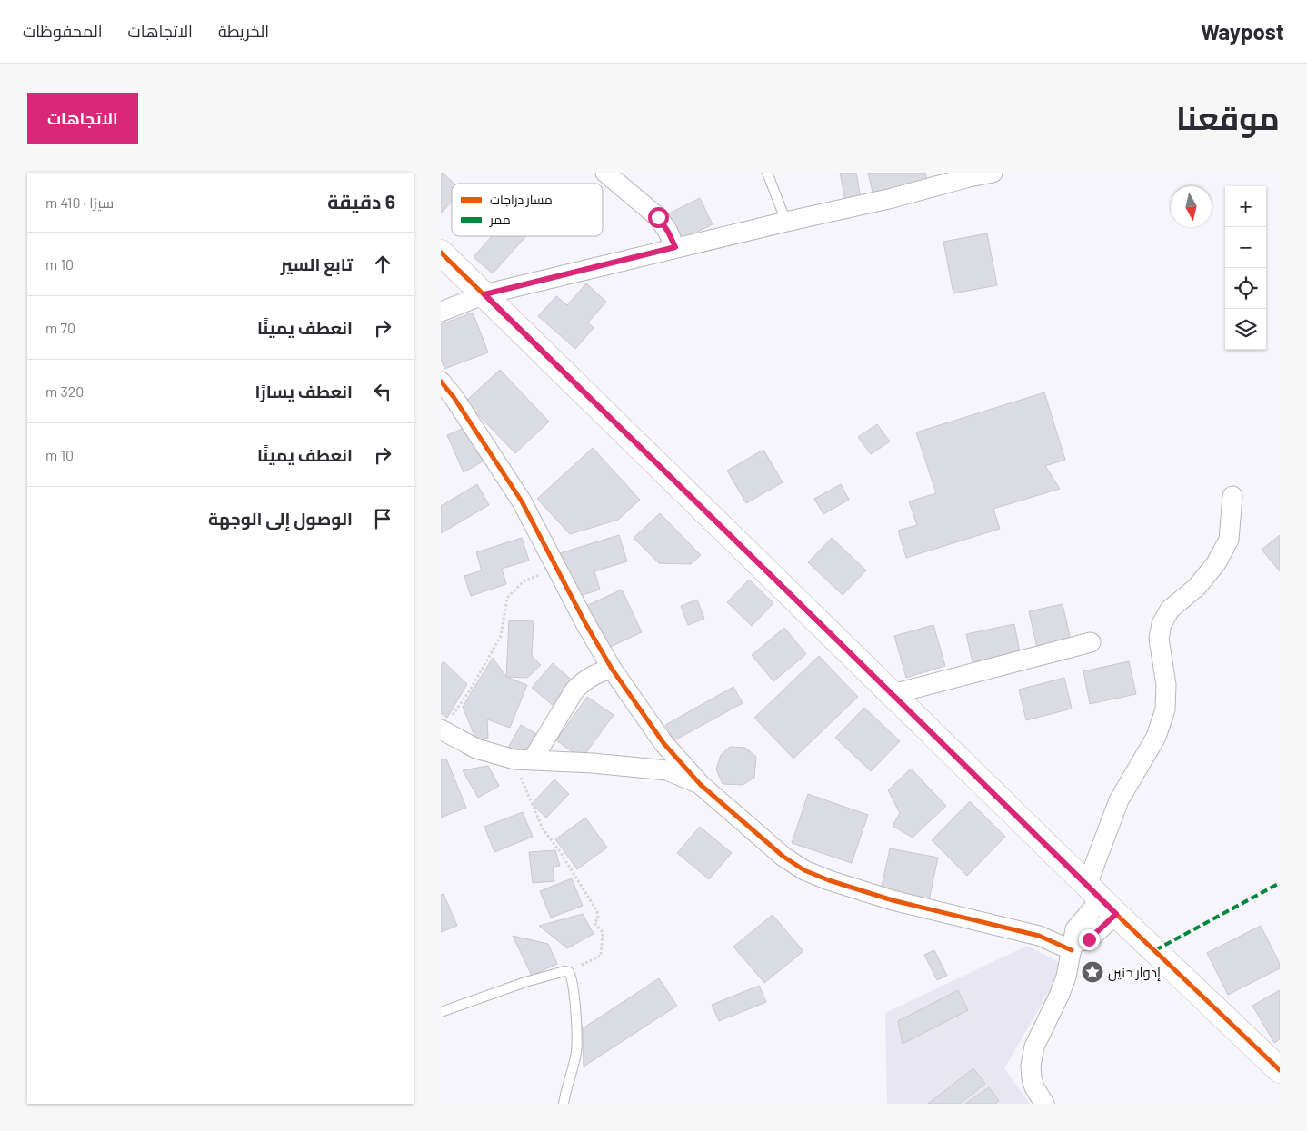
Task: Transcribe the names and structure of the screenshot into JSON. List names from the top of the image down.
{
  "places": {
    "place": ["إدوار حنين"]
  },
  "legend": ["مسار دراجات", "ممر"],
  "north": "bottom",
  "page": {
    "header": "Waypost",
    "nav": ["الخريطة", "الاتجاهات", "المحفوظات"],
    "title": "موقعنا",
    "buttons": "الاتجاهات",
    "heading": ["6 دقيقة", "سيرًا · 410 m"],
    "map_buttons": ["+", "−"],
    "list": [
      ["تابع السير", "10 m"],
      ["انعطف يمينًا", "70 m"],
      ["انعطف يسارًا", "320 m"],
      ["انعطف يمينًا", "10 m"],
      "الوصول إلى الوجهة"
    ]
  }
}
